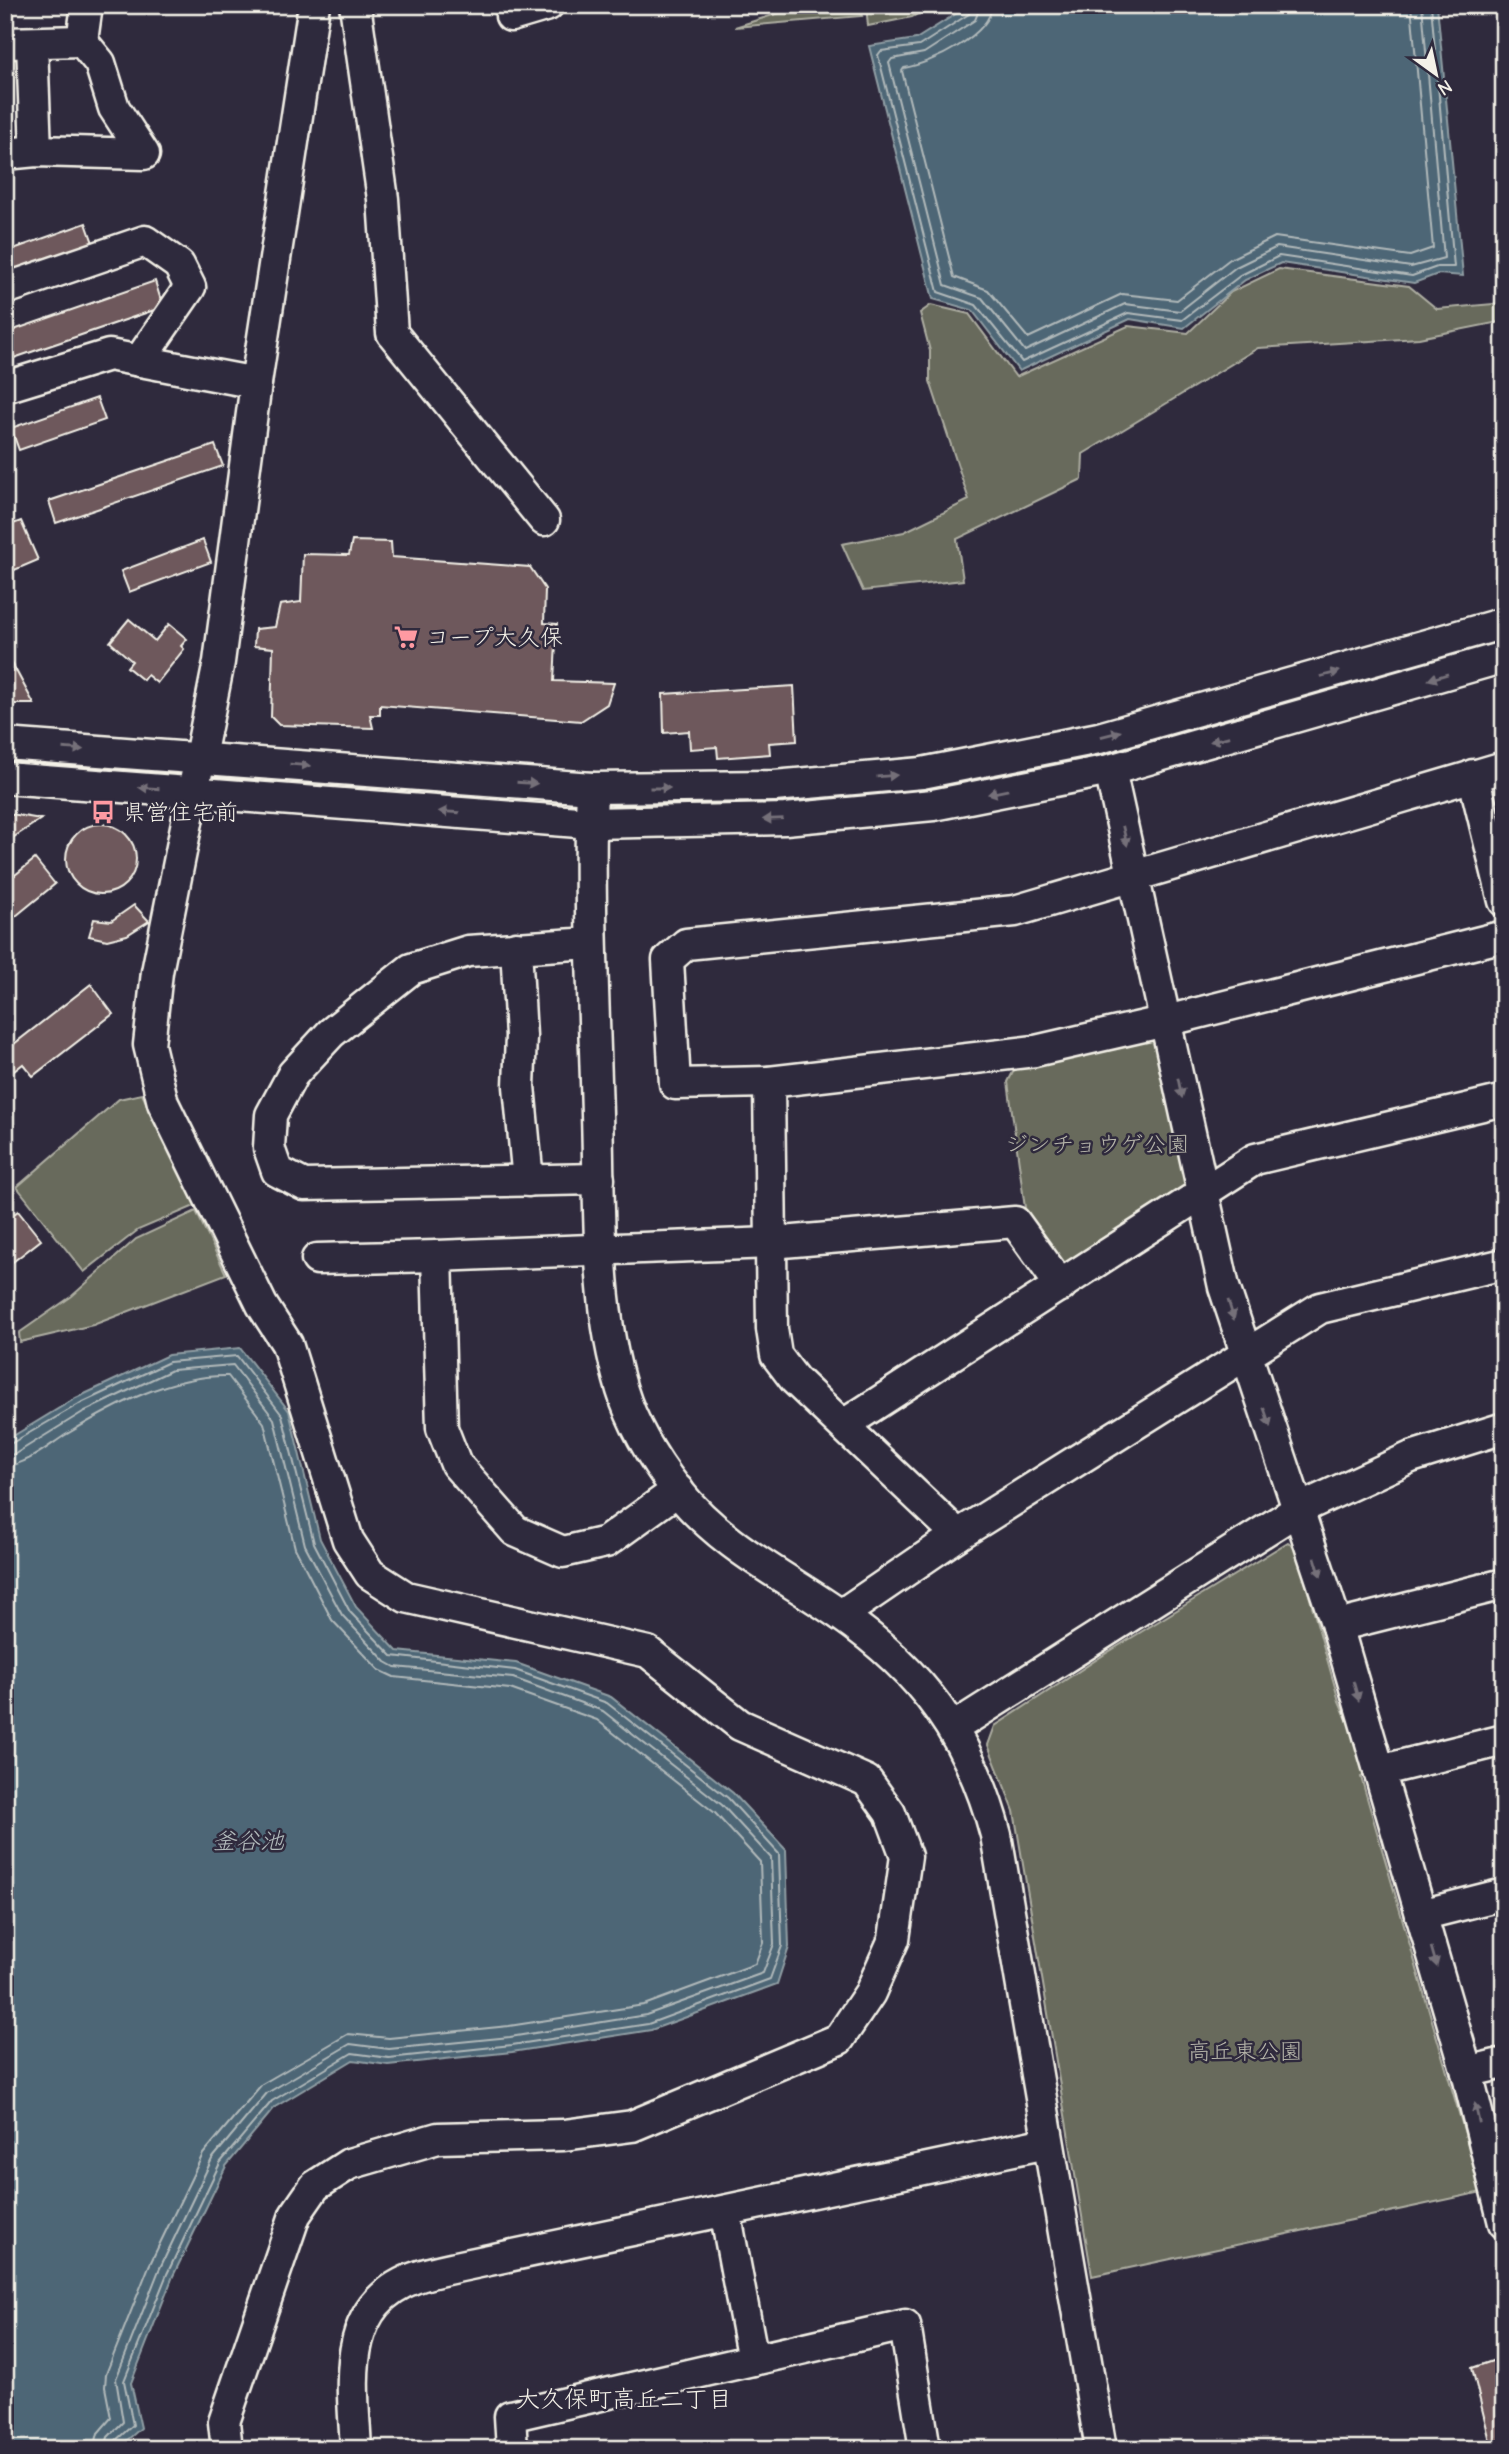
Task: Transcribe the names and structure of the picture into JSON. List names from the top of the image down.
{
  "districts": ["大久保町高丘二丁目"],
  "water": ["釜谷池"],
  "parks": ["ジンチョウゲ公園", "高丘東公園"],
  "places": {
    "supermarket": ["コープ大久保"],
    "bus stop": ["県営住宅前"]
  },
  "north": "bottom right"
}
